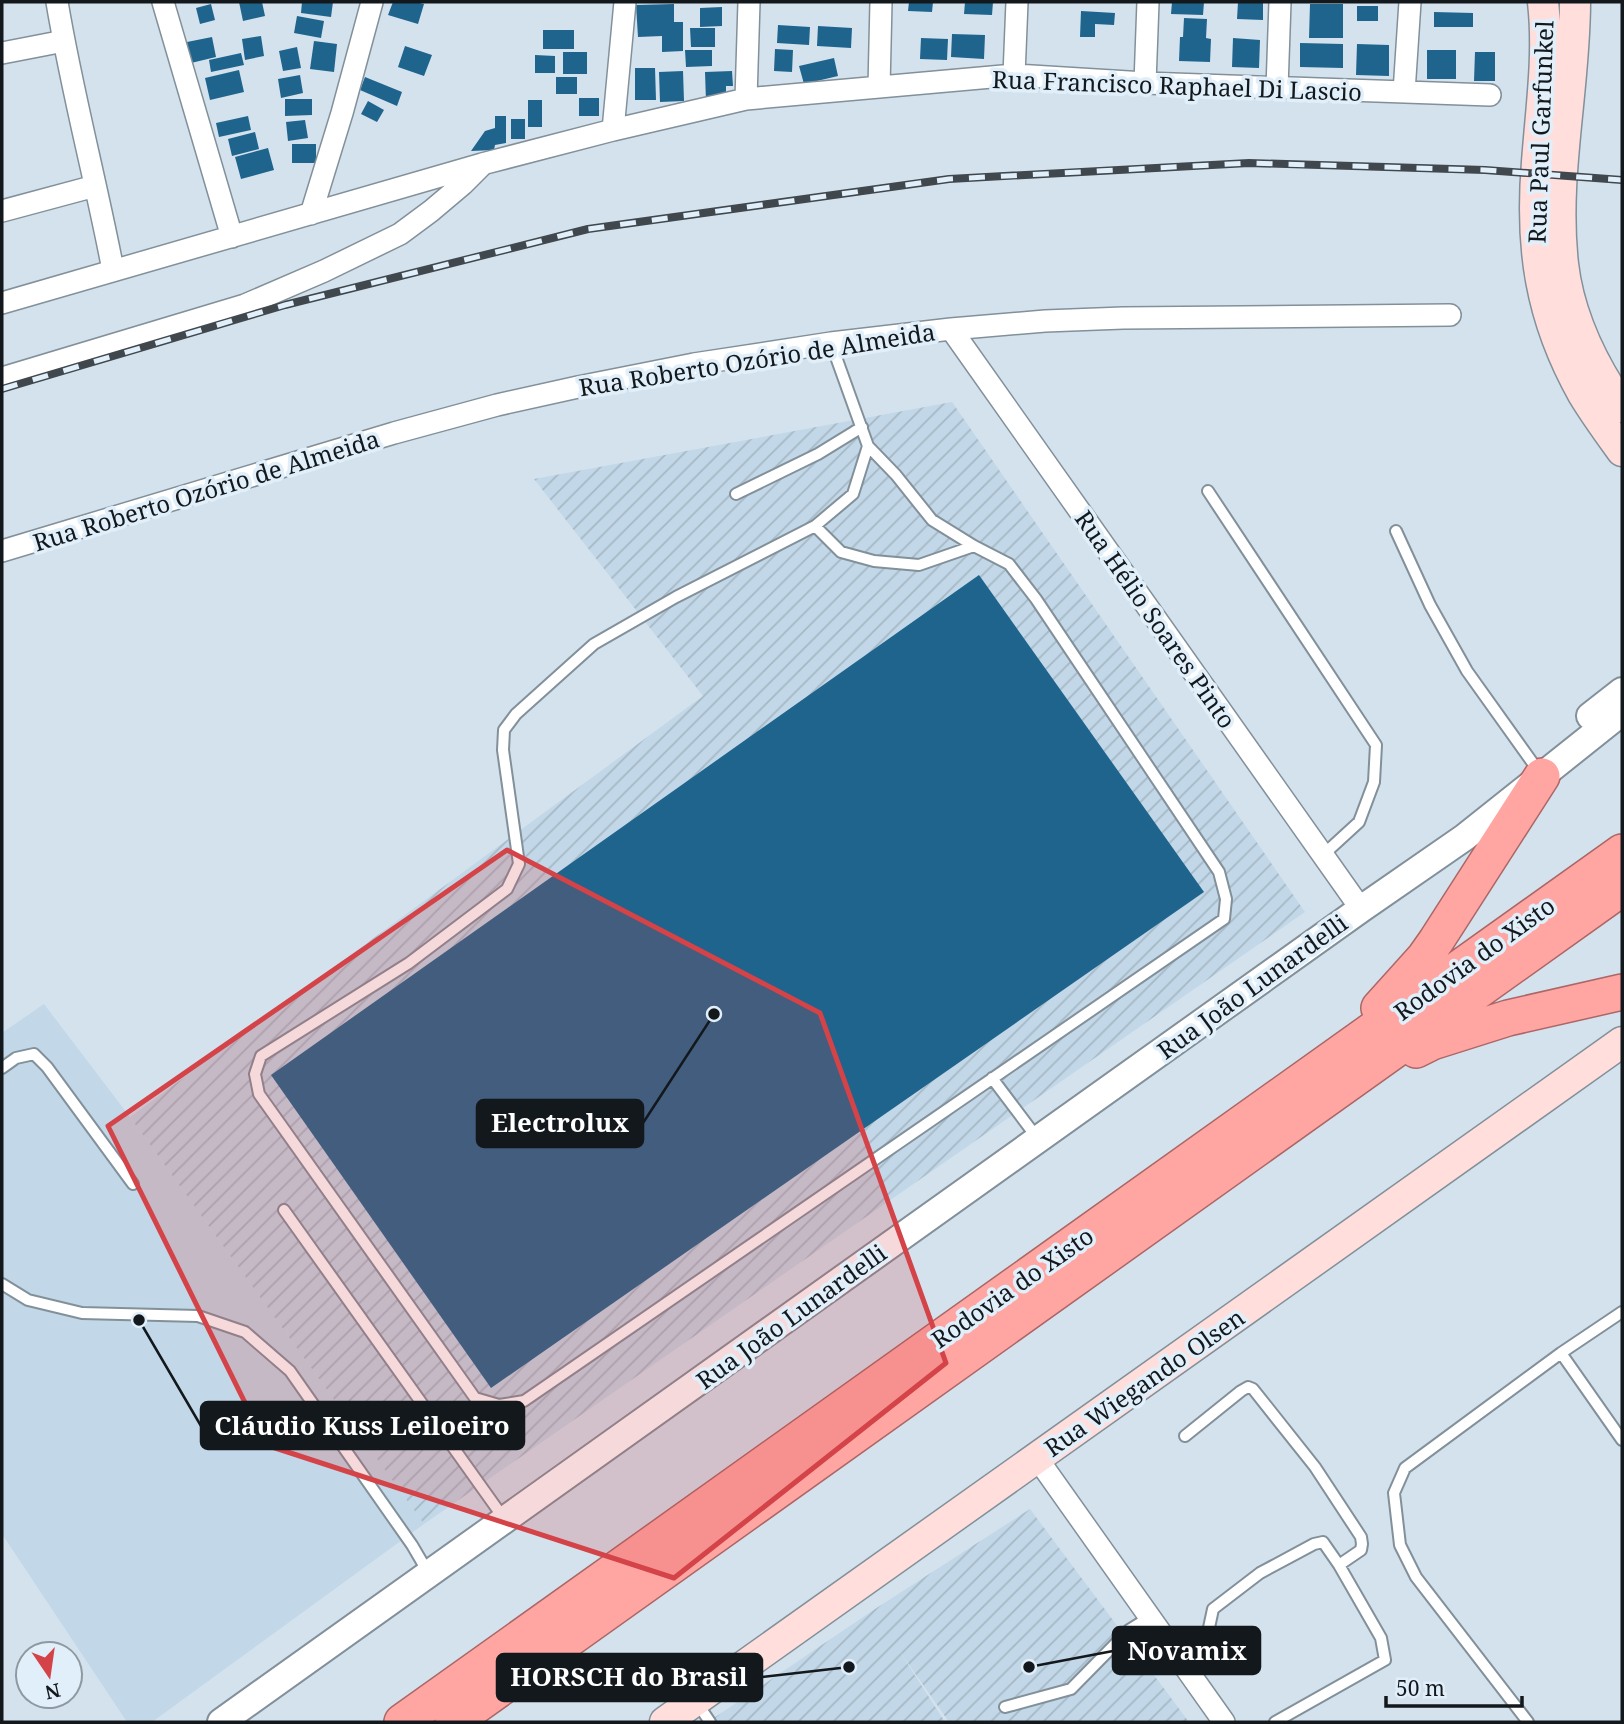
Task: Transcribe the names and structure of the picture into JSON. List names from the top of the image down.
{
  "streets": {
    "highway": ["Rodovia do Xisto"],
    "main road": ["Rua Paul Garfunkel", "Rua Wiegando Olsen"],
    "street": [
      "Rua Francisco Raphael Di Lascio",
      "Rua Roberto Ozório de Almeida",
      "Rua Hélio Soares Pinto",
      "Rua João Lunardelli"
    ]
  },
  "crossings": [
    ["Rua Roberto Ozório de Almeida", "Rua Hélio Soares Pinto"],
    ["Rua Hélio Soares Pinto", "Rua João Lunardelli"]
  ],
  "places": [
    "Electrolux",
    "Cláudio Kuss Leiloeiro",
    "HORSCH do Brasil",
    "Novamix"
  ],
  "scale_bar": "50 m",
  "north": "bottom"
}
